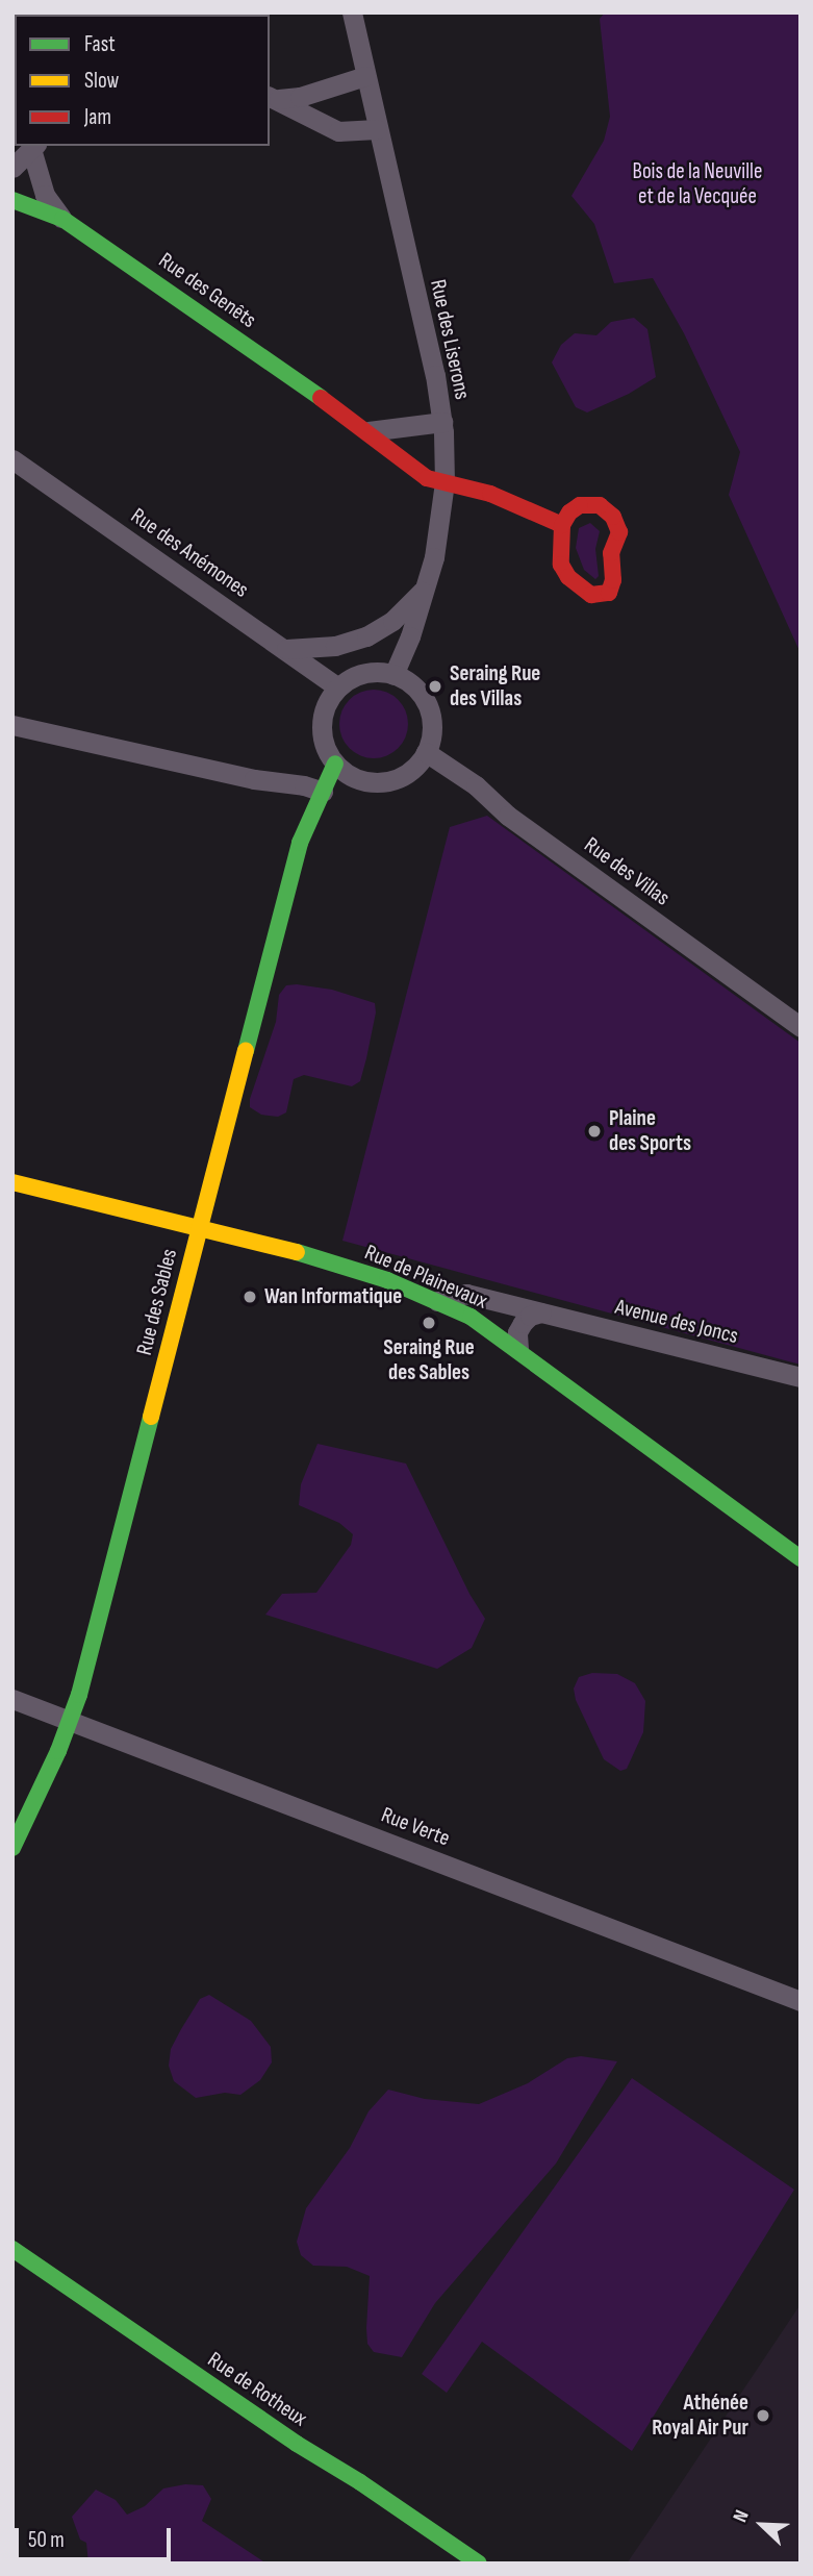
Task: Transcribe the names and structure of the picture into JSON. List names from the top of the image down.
{
  "streets": {
    "street": [
      "Rue des Genêts",
      "Rue des Liserons",
      "Rue des Anémones",
      "Rue des Villas",
      "Rue de Plainevaux",
      "Rue des Sables",
      "Avenue des Joncs",
      "Rue Verte",
      "Rue de Rotheux"
    ]
  },
  "crossings": [
    ["Rue des Genêts", "Rue des Liserons"],
    ["Rue des Liserons", "Rue des Anémones"],
    ["Rue des Liserons", "Rue des Villas"],
    ["Rue des Liserons", "Rue des Sables"],
    ["Rue des Anémones", "Rue des Villas"],
    ["Rue des Anémones", "Rue des Sables"],
    ["Rue des Villas", "Rue des Sables"],
    ["Rue de Plainevaux", "Rue des Sables"],
    ["Rue de Plainevaux", "Avenue des Joncs"],
    ["Rue des Sables", "Rue Verte"]
  ],
  "parks": ["Bois de la Neuville et de la Vecquée"],
  "places": [
    "Seraing Rue des Villas",
    "Plaine des Sports",
    "Wan Informatique",
    "Seraing Rue des Sables",
    "Athénée Royal Air Pur"
  ],
  "legend": ["Fast", "Slow", "Jam"],
  "scale_bar": "50 m",
  "north": "top left"
}
